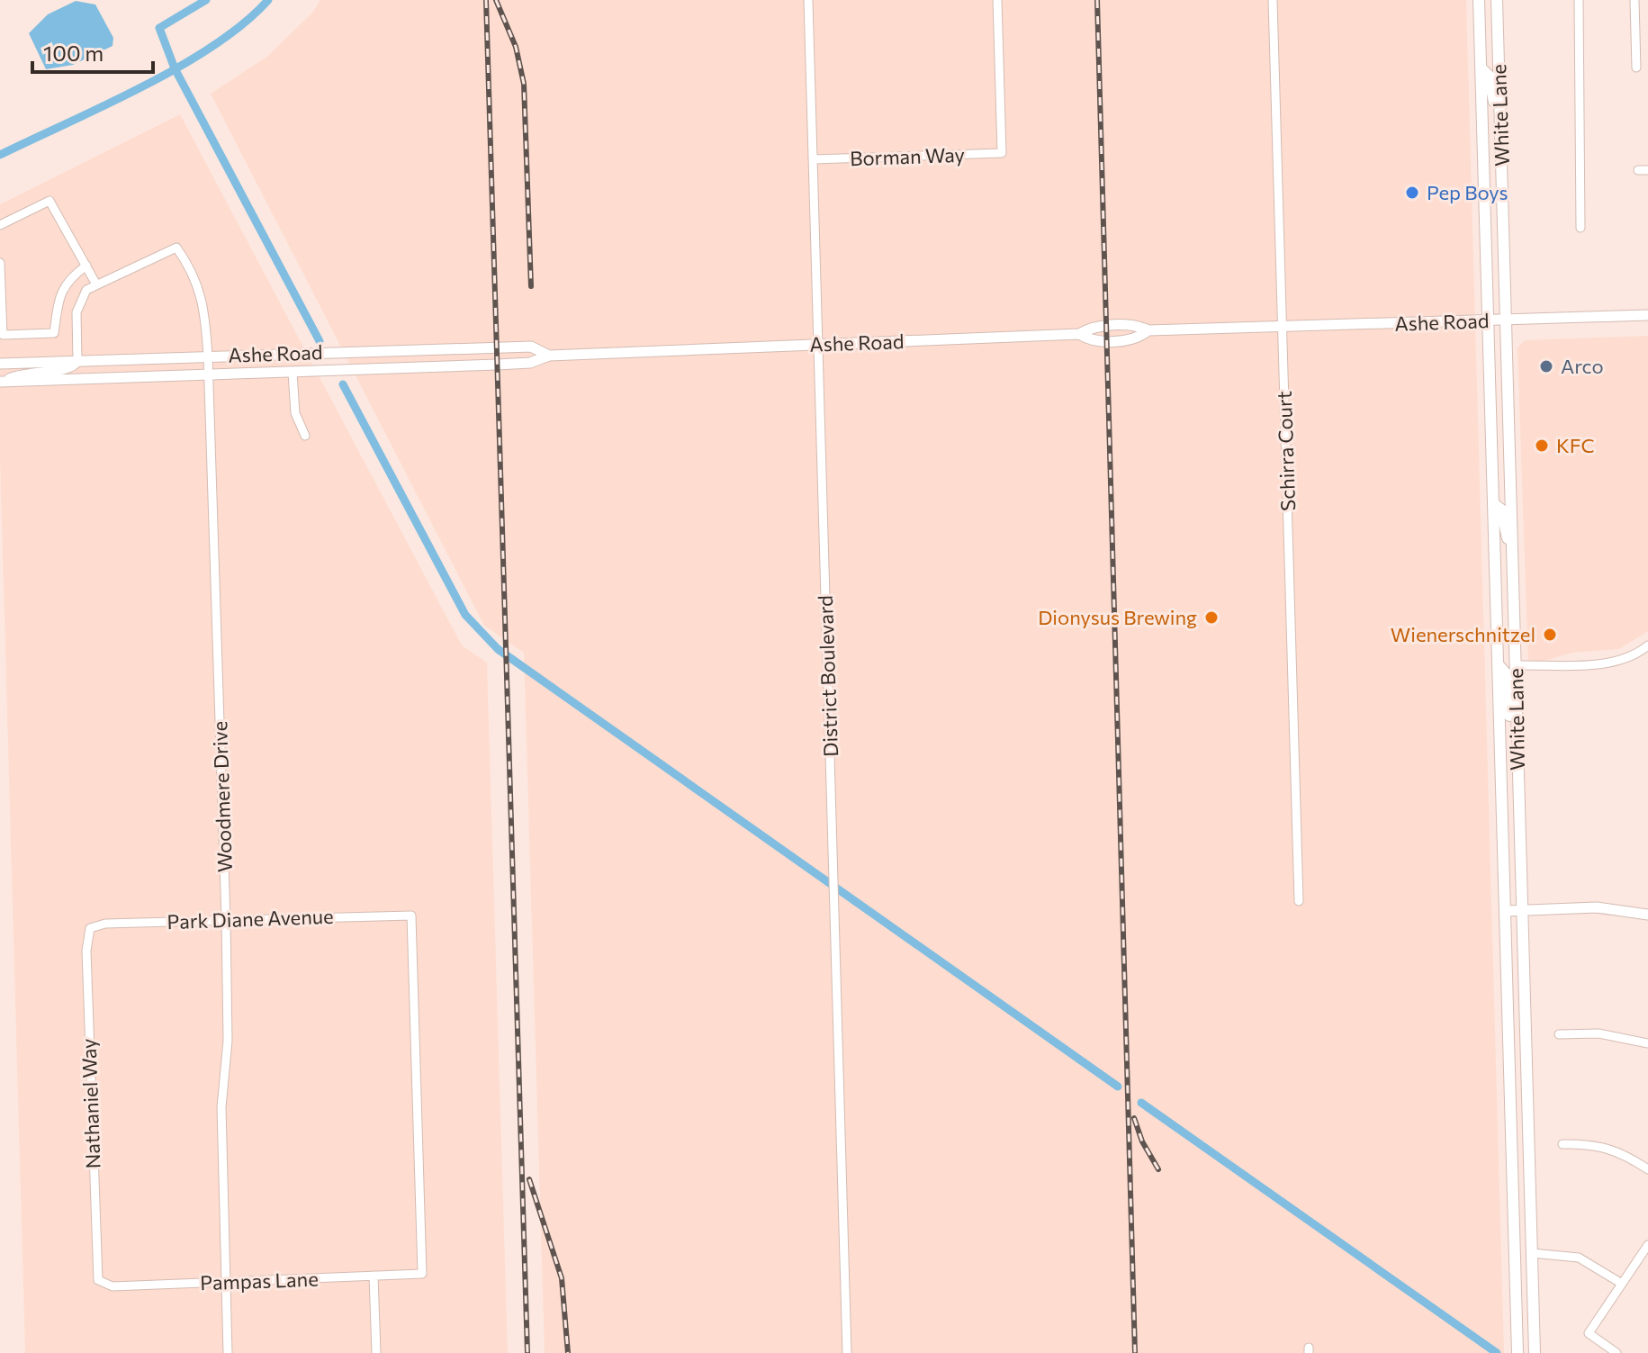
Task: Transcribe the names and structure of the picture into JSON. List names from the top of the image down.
{
  "streets": {
    "main road": ["White Lane"],
    "street": [
      "Borman Way",
      "Ashe Road",
      "Schirra Court",
      "District Boulevard",
      "Woodmere Drive",
      "Park Diane Avenue",
      "Nathaniel Way",
      "Pampas Lane"
    ]
  },
  "crossings": [
    ["White Lane", "Ashe Road"],
    ["Borman Way", "District Boulevard"],
    ["Ashe Road", "Schirra Court"],
    ["Ashe Road", "District Boulevard"],
    ["Ashe Road", "Woodmere Drive"],
    ["Woodmere Drive", "Park Diane Avenue"],
    ["Woodmere Drive", "Pampas Lane"],
    ["Park Diane Avenue", "Nathaniel Way"],
    ["Park Diane Avenue", "Pampas Lane"],
    ["Nathaniel Way", "Pampas Lane"]
  ],
  "places": [
    "Pep Boys",
    "Arco",
    "KFC",
    "Dionysus Brewing",
    "Wienerschnitzel"
  ],
  "scale_bar": "100 m"
}
